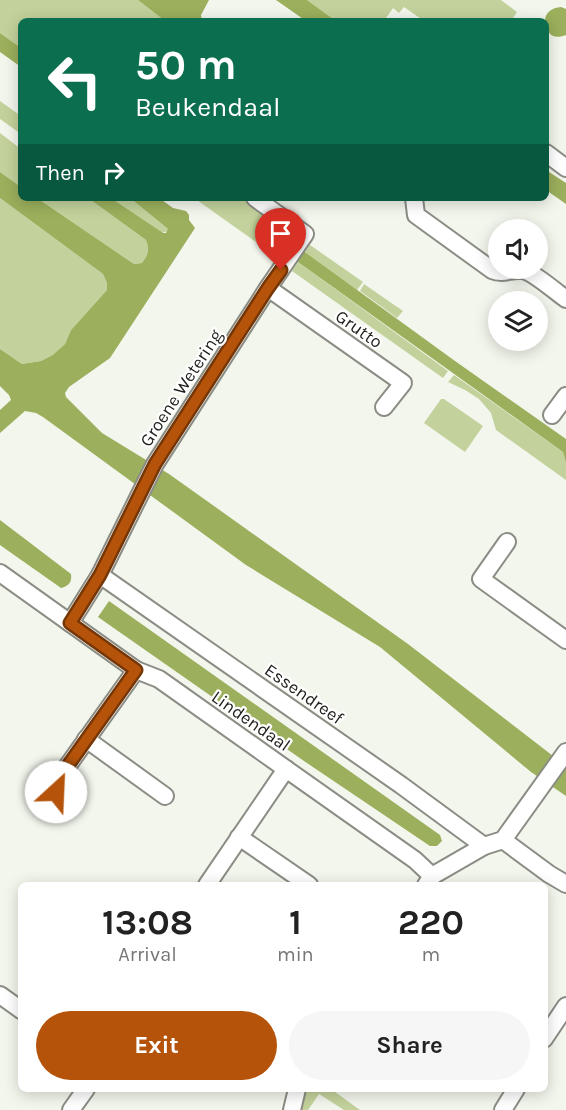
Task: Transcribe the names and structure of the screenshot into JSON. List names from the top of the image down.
{
  "streets": {
    "street": [
      "Grutto",
      "Groene Wetering",
      "Essendreef",
      "Lindendaal"
    ]
  },
  "crossings": [
    ["Grutto", "Groene Wetering"],
    ["Groene Wetering", "Essendreef"],
    ["Groene Wetering", "Lindendaal"]
  ],
  "page": {
    "turn": ["50 m", "Beukendaal"],
    "then": "Then",
    "eta": [
      "13:08",
      "Arrival",
      "1",
      "min",
      "220",
      "m"
    ],
    "buttons": ["Exit", "Share"]
  }
}
